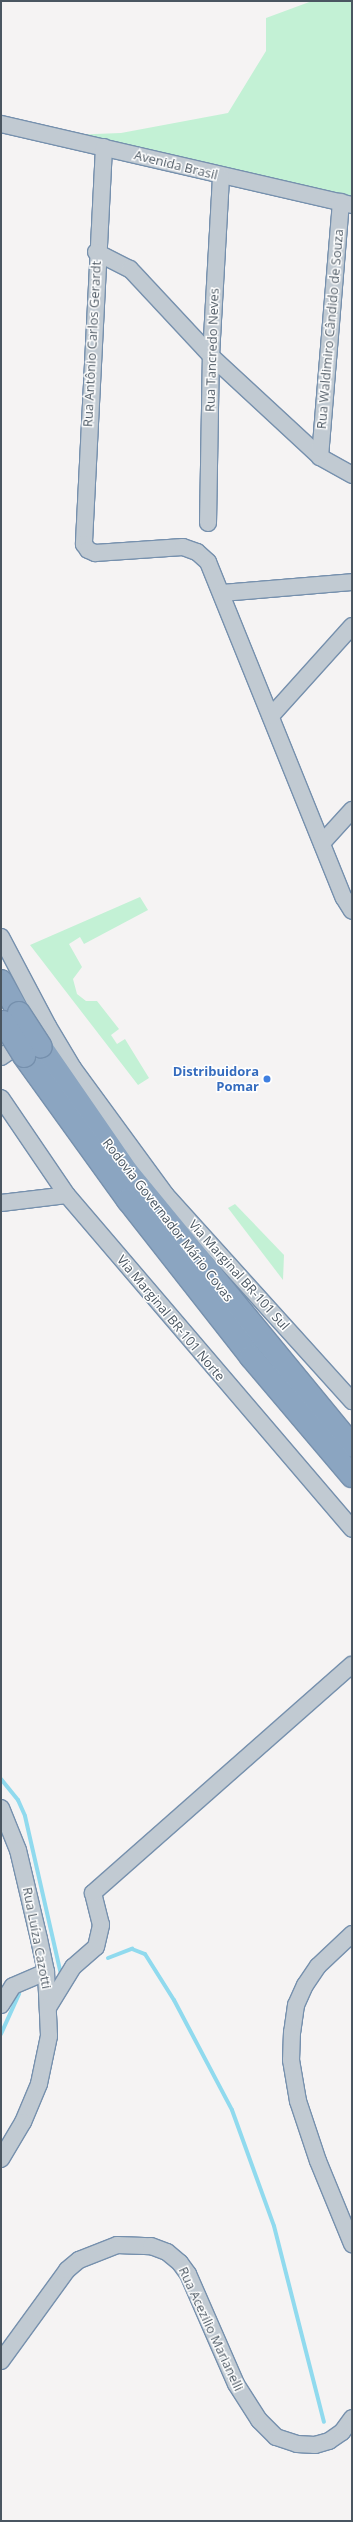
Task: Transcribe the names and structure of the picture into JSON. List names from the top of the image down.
{
  "streets": {
    "highway": ["Rodovia Governador Mário Covas"],
    "street": [
      "Avenida Brasil",
      "Rua Waldimiro Cândido de Souza",
      "Rua Antônio Carlos Gerardt",
      "Rua Tancredo Neves",
      "Via Marginal BR-101 Sul",
      "Via Marginal BR-101 Norte",
      "Rua Luíza Cazotti",
      "Rua Acezilio Marianelli"
    ]
  },
  "crossings": [
    ["Avenida Brasil", "Rua Waldimiro Cândido de Souza"],
    ["Avenida Brasil", "Rua Antônio Carlos Gerardt"],
    ["Avenida Brasil", "Rua Tancredo Neves"],
    ["Rodovia Governador Mário Covas", "Via Marginal BR-101 Sul"]
  ],
  "places": ["Distribuidora Pomar"]
}
